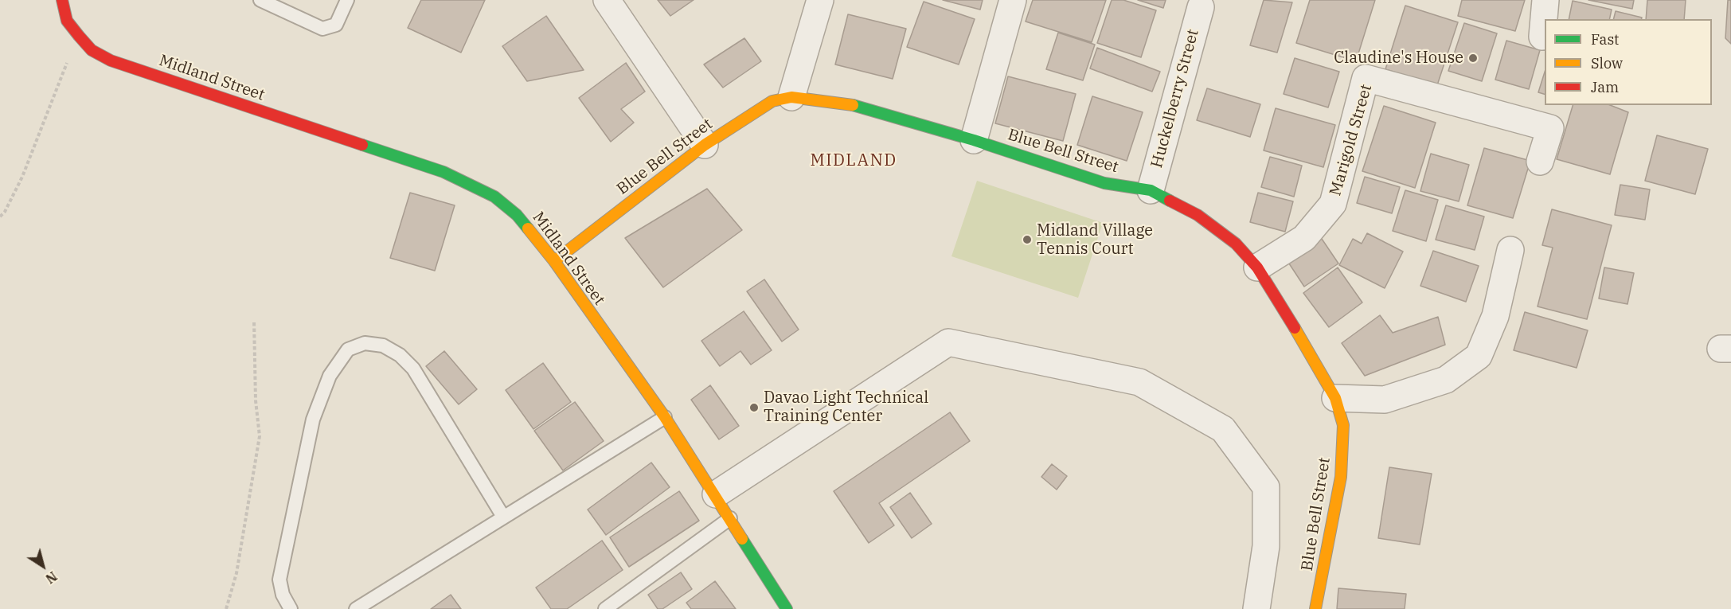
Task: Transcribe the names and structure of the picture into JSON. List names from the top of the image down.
{
  "streets": {
    "street": [
      "Midland Street",
      "Huckelberry Street",
      "Marigold Street",
      "Blue Bell Street"
    ]
  },
  "crossings": [
    ["Midland Street", "Blue Bell Street"],
    ["Huckelberry Street", "Blue Bell Street"],
    ["Marigold Street", "Blue Bell Street"]
  ],
  "districts": ["MIDLAND"],
  "places": ["Claudine's House", "Midland Village Tennis Court", "Davao Light Technical Training Center"],
  "legend": ["Fast", "Slow", "Jam"],
  "north": "bottom right"
}
